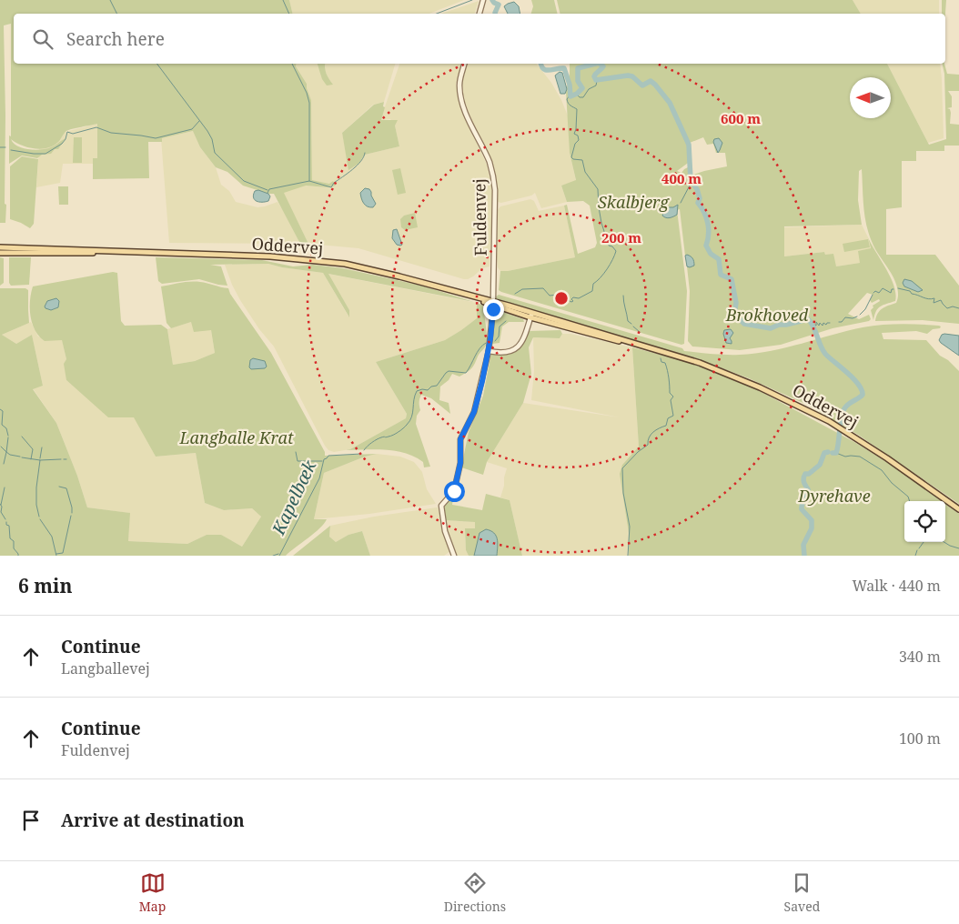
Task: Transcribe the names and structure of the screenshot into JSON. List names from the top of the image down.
{
  "streets": {
    "main road": ["Oddervej"],
    "street": ["Fuldenvej"]
  },
  "water": ["Kapelbæk"],
  "parks": [
    "Skalbjerg",
    "Brokhoved",
    "Langballe Krat",
    "Dyrehave"
  ],
  "north": "left",
  "page": {
    "search": "Search here",
    "heading": ["6 min", "Walk · 440 m"],
    "list": [
      ["Continue", "Langballevej", "340 m"],
      ["Continue", "Fuldenvej", "100 m"],
      "Arrive at destination"
    ],
    "nav": ["Map", "Directions", "Saved"]
  },
  "rings": ["600 m", "400 m", "200 m"]
}
